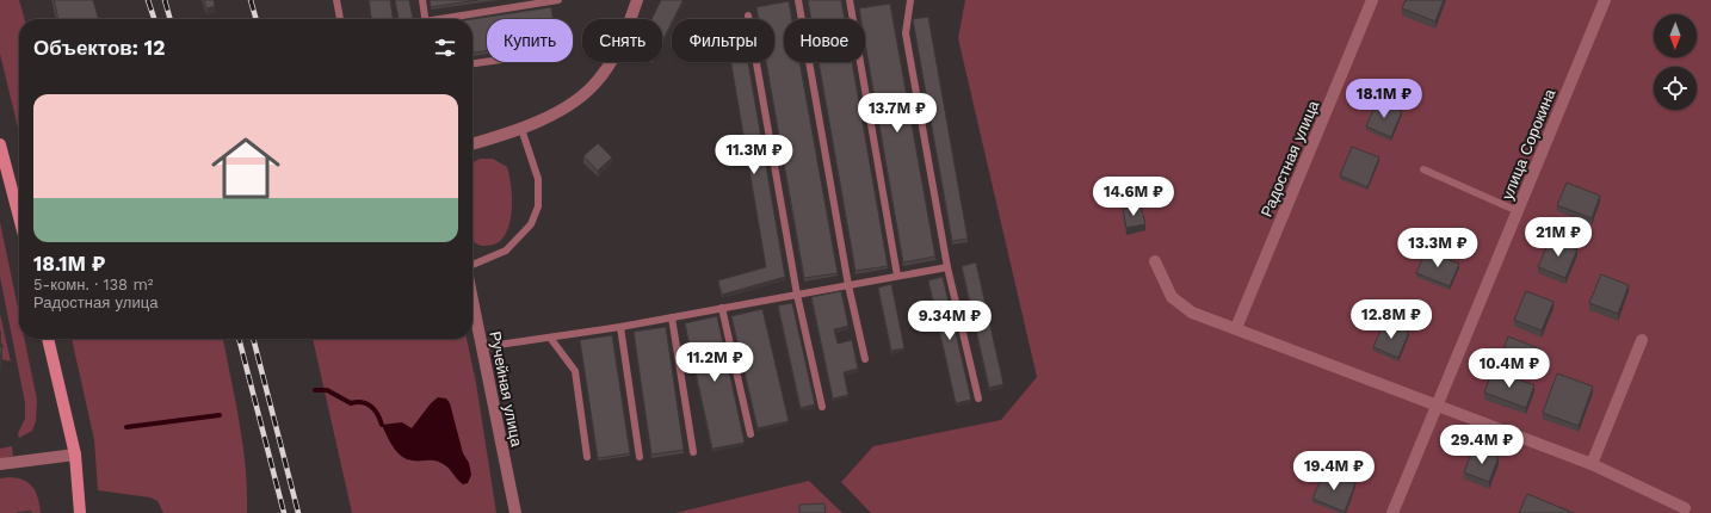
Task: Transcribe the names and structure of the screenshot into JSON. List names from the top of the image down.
{
  "streets": {
    "street": ["улица Сорокина", "Радостная улица", "Ручейная улица"]
  },
  "north": "bottom",
  "page": {
    "chip": [
      "Купить",
      "Снять",
      "Фильтры",
      "Новое"
    ],
    "heading": "Объектов: 12",
    "list": [
      {
        "name": "18.1M ₽",
        "note": "5-комн. · 138 m² · Радостная улица"
      }
    ],
    "price": [
      "18.1M ₽",
      "13.7M ₽",
      "11.3M ₽",
      "14.6M ₽",
      "21M ₽",
      "13.3M ₽",
      "12.8M ₽",
      "9.34M ₽",
      "11.2M ₽",
      "10.4M ₽",
      "29.4M ₽",
      "19.4M ₽"
    ]
  }
}
